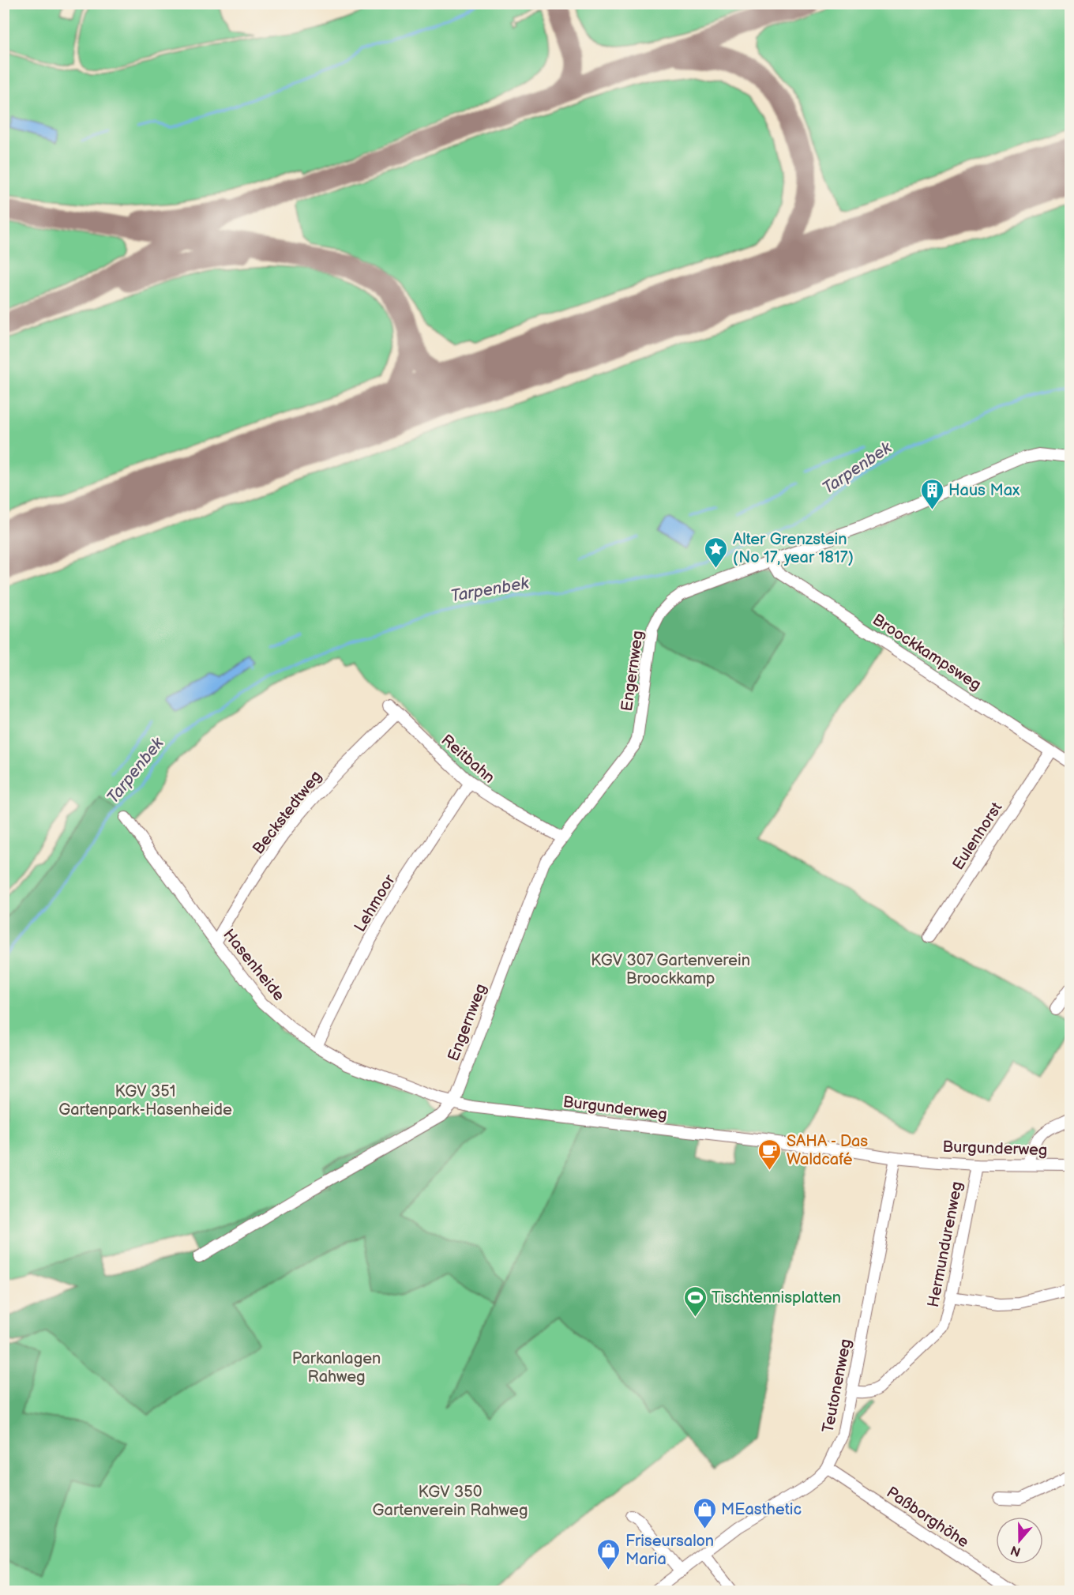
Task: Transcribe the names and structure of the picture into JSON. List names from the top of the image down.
{
  "streets": {
    "street": [
      "Broockkampsweg",
      "Engernweg",
      "Reitbahn",
      "Beckstedtweg",
      "Eulenhorst",
      "Lehmoor",
      "Hasenheide",
      "Burgunderweg",
      "Hermundurenweg",
      "Teutonenweg",
      "Paßborghöhe"
    ]
  },
  "crossings": [
    ["Broockkampsweg", "Engernweg"],
    ["Broockkampsweg", "Eulenhorst"],
    ["Engernweg", "Reitbahn"],
    ["Engernweg", "Hasenheide"],
    ["Engernweg", "Burgunderweg"],
    ["Reitbahn", "Beckstedtweg"],
    ["Reitbahn", "Lehmoor"],
    ["Beckstedtweg", "Hasenheide"],
    ["Lehmoor", "Hasenheide"],
    ["Hasenheide", "Burgunderweg"],
    ["Burgunderweg", "Hermundurenweg"],
    ["Burgunderweg", "Teutonenweg"],
    ["Hermundurenweg", "Teutonenweg"],
    ["Teutonenweg", "Paßborghöhe"]
  ],
  "water": ["Tarpenbek"],
  "parks": [
    "KGV 307 Gartenverein Broockkamp",
    "KGV 351 Gartenpark-Hasenheide",
    "Parkanlagen Rahweg",
    "KGV 350 Gartenverein Rahweg"
  ],
  "places": {
    "building": ["Haus Max"],
    "place": ["Alter Grenzstein (No 17, year 1817)"],
    "cafe": ["SAHA - Das Waldcafé"],
    "sports": ["Tischtennisplatten"],
    "shop": ["MEasthetic", "Friseursalon Maria"]
  },
  "north": "bottom"
}
